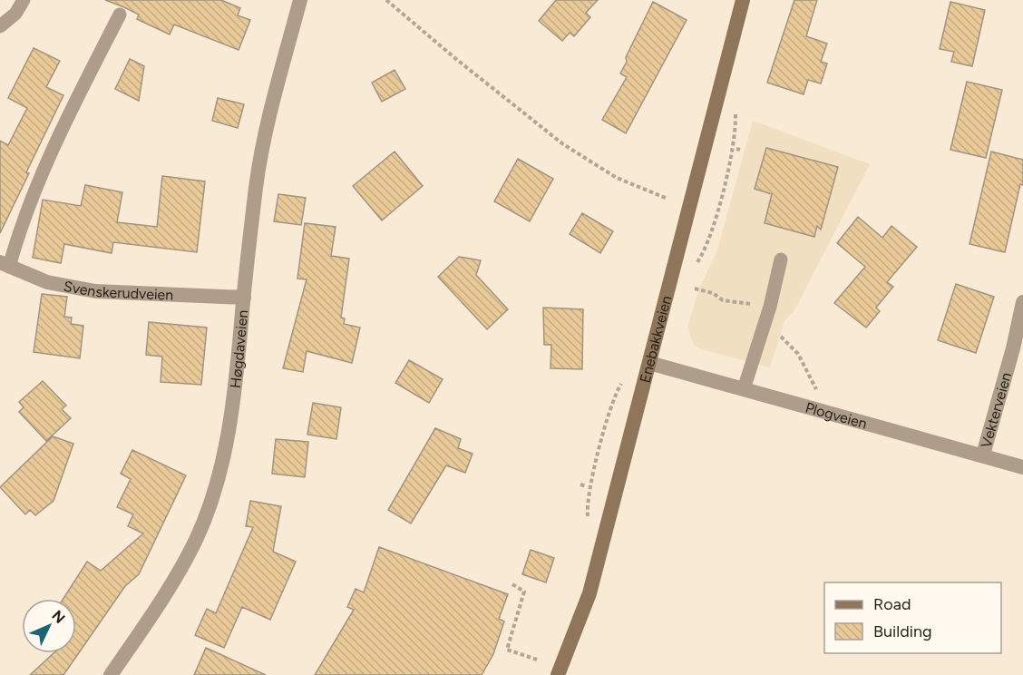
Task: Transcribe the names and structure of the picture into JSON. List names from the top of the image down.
{
  "streets": {
    "main road": ["Enebakkveien"],
    "street": [
      "Svenskerudveien",
      "Høgdaveien",
      "Vekterveien",
      "Plogveien"
    ]
  },
  "crossings": [
    ["Svenskerudveien", "Høgdaveien"],
    ["Enebakkveien", "Plogveien"],
    ["Vekterveien", "Plogveien"]
  ],
  "legend": ["Road", "Building"],
  "north": "top right"
}
